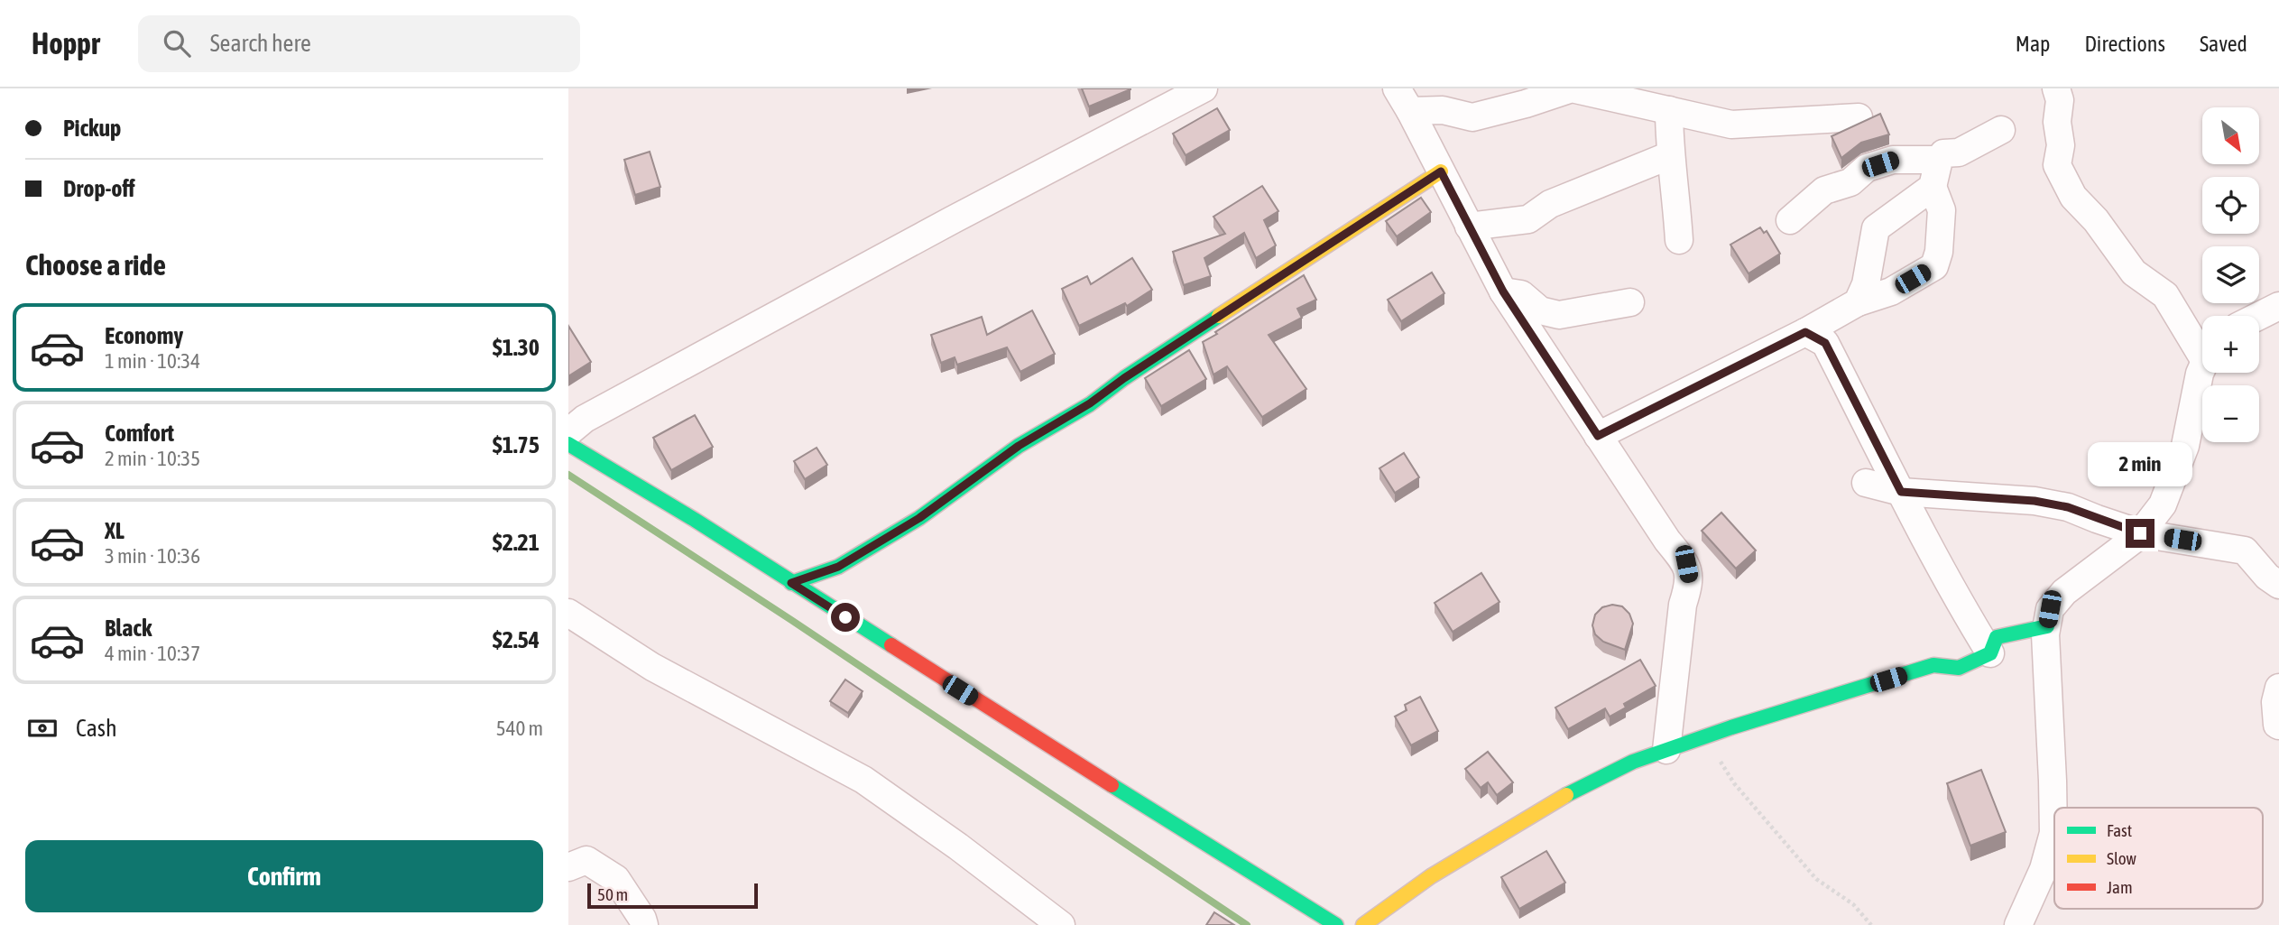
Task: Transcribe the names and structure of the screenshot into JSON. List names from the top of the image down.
{
  "legend": ["Fast", "Slow", "Jam"],
  "scale_bar": "50 m",
  "north": "bottom right",
  "page": {
    "header": "Hoppr",
    "search": "Search here",
    "nav": ["Map", "Directions", "Saved"],
    "banner": ["Pickup", "Drop-off"],
    "map_buttons": ["+", "−"],
    "heading": "Choose a ride",
    "list": [
      {
        "name": "Economy",
        "note": "1 min · 10:34",
        "value": "$1.30"
      },
      {
        "name": "Comfort",
        "note": "2 min · 10:35",
        "value": "$1.75"
      },
      {
        "name": "XL",
        "note": "3 min · 10:36",
        "value": "$2.21"
      },
      {
        "name": "Black",
        "note": "4 min · 10:37",
        "value": "$2.54"
      }
    ],
    "bubble": "2 min",
    "pay": ["Cash", "540 m"],
    "buttons": "Confirm",
    "scale": "50 m"
  }
}
